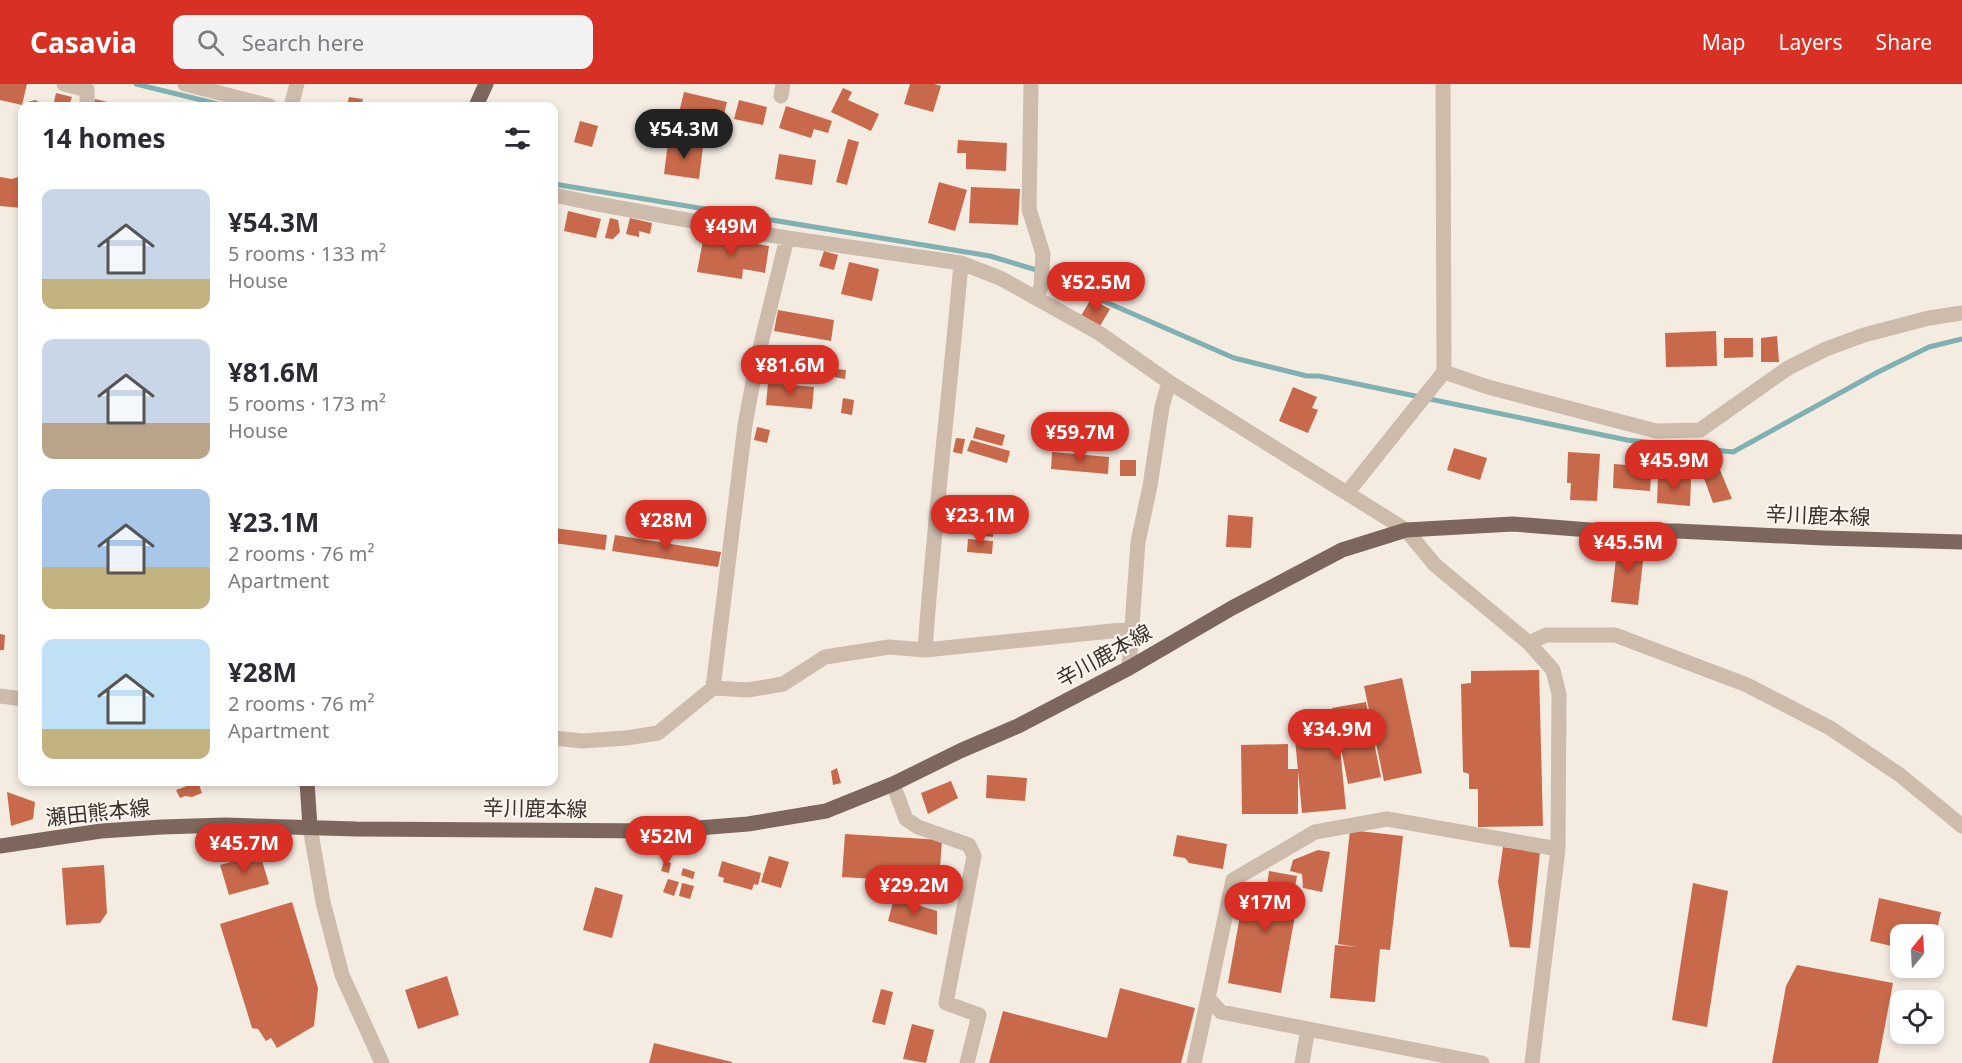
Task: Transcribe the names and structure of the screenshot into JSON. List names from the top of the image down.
{
  "streets": {
    "main road": ["辛川鹿本線", "瀬田熊本線"]
  },
  "crossings": [
    ["辛川鹿本線", "瀬田熊本線"]
  ],
  "north": "top",
  "page": {
    "header": "Casavia",
    "search": "Search here",
    "nav": ["Map", "Layers", "Share"],
    "heading": "14 homes",
    "price": [
      "¥54.3M",
      "¥49M",
      "¥52.5M",
      "¥81.6M",
      "¥59.7M",
      "¥45.9M",
      "¥23.1M",
      "¥28M",
      "¥45.5M",
      "¥34.9M",
      "¥52M",
      "¥45.7M",
      "¥29.2M",
      "¥17M"
    ],
    "list": [
      {
        "name": "¥54.3M",
        "note": "5 rooms · 133 m² · House"
      },
      {
        "name": "¥81.6M",
        "note": "5 rooms · 173 m² · House"
      },
      {
        "name": "¥23.1M",
        "note": "2 rooms · 76 m² · Apartment"
      },
      {
        "name": "¥28M",
        "note": "2 rooms · 76 m² · Apartment"
      }
    ]
  }
}
